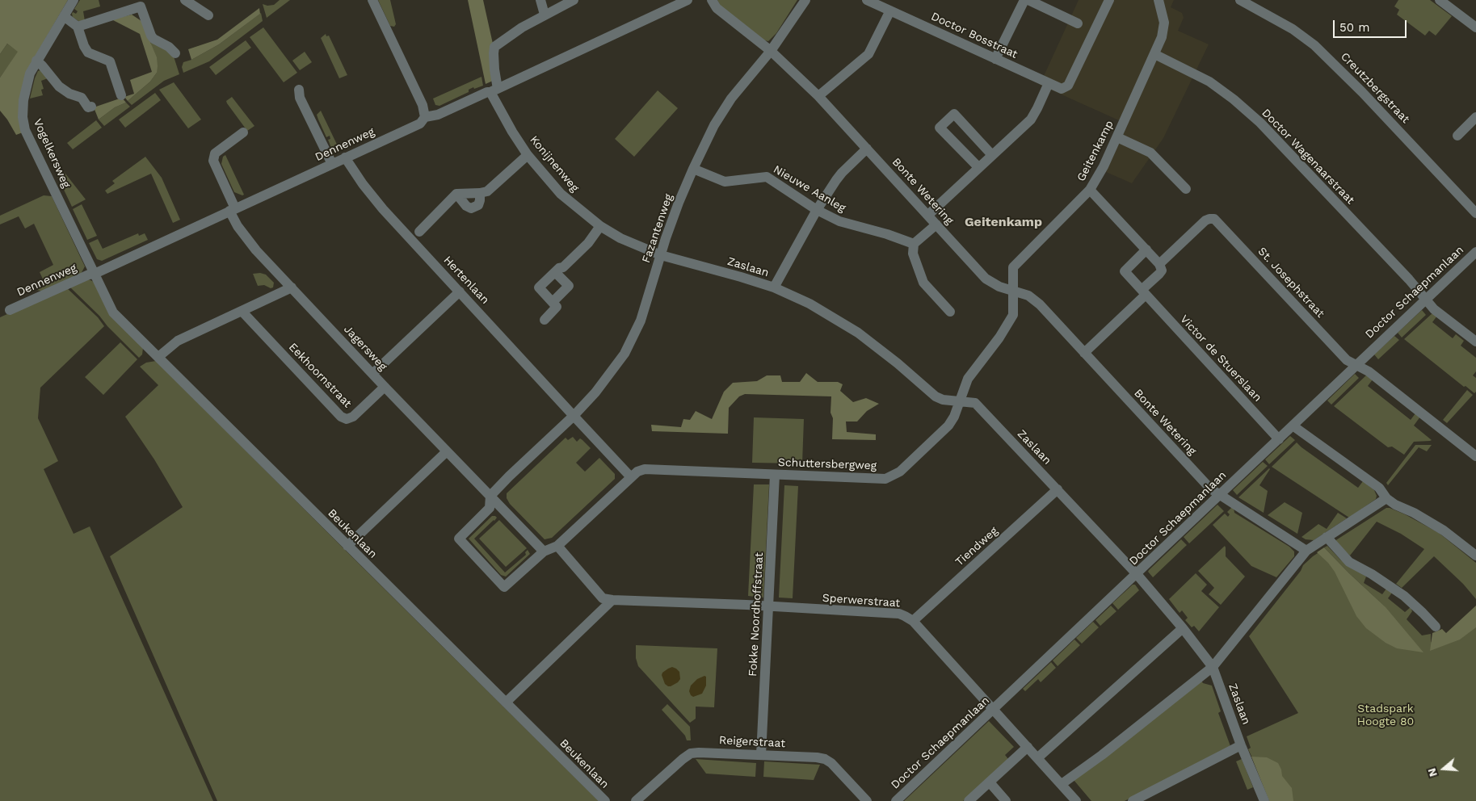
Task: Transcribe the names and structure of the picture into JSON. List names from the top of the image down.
{
  "streets": {
    "street": [
      "Doctor Bosstraat",
      "Creutzbergstraat",
      "Dennenweg",
      "Geitenkamp",
      "Vogelkersweg",
      "Doctor Wagenaarstraat",
      "Konijnenweg",
      "Nieuwe Aanleg",
      "Bonte Wetering",
      "Fazantenweg",
      "Zaslaan",
      "Hertenlaan",
      "St. Josephstraat",
      "Doctor Schaepmanlaan",
      "Jagersweg",
      "Victor de Stuerslaan",
      "Eekhoornstraat",
      "Schuttersbergweg",
      "Beukenlaan",
      "Tiendweg",
      "Sperwerstraat",
      "Fokke Noordhoffstraat",
      "Reigerstraat"
    ]
  },
  "crossings": [
    ["Dennenweg", "Vogelkersweg"],
    ["Dennenweg", "Konijnenweg"],
    ["Dennenweg", "Hertenlaan"],
    ["Dennenweg", "Jagersweg"],
    ["Dennenweg", "Beukenlaan"],
    ["Geitenkamp", "Doctor Wagenaarstraat"],
    ["Geitenkamp", "Bonte Wetering"],
    ["Geitenkamp", "Schuttersbergweg"],
    ["Vogelkersweg", "Beukenlaan"],
    ["Doctor Wagenaarstraat", "Doctor Schaepmanlaan"],
    ["Konijnenweg", "Fazantenweg"],
    ["Konijnenweg", "Zaslaan"],
    ["Nieuwe Aanleg", "Fazantenweg"],
    ["Bonte Wetering", "Fazantenweg"],
    ["Bonte Wetering", "Doctor Schaepmanlaan"],
    ["Bonte Wetering", "Schuttersbergweg"],
    ["Fazantenweg", "Zaslaan"],
    ["Fazantenweg", "Hertenlaan"],
    ["Fazantenweg", "Jagersweg"],
    ["Zaslaan", "Doctor Schaepmanlaan"],
    ["Zaslaan", "Schuttersbergweg"],
    ["Zaslaan", "Tiendweg"],
    ["Hertenlaan", "Schuttersbergweg"],
    ["St. Josephstraat", "Doctor Schaepmanlaan"],
    ["Doctor Schaepmanlaan", "Victor de Stuerslaan"],
    ["Doctor Schaepmanlaan", "Sperwerstraat"],
    ["Jagersweg", "Eekhoornstraat"],
    ["Schuttersbergweg", "Sperwerstraat"],
    ["Schuttersbergweg", "Fokke Noordhoffstraat"],
    ["Tiendweg", "Sperwerstraat"],
    ["Sperwerstraat", "Fokke Noordhoffstraat"],
    ["Fokke Noordhoffstraat", "Reigerstraat"]
  ],
  "districts": ["Geitenkamp"],
  "parks": ["Stadspark Hoogte 80"],
  "scale_bar": "50 m",
  "north": "left"
}
